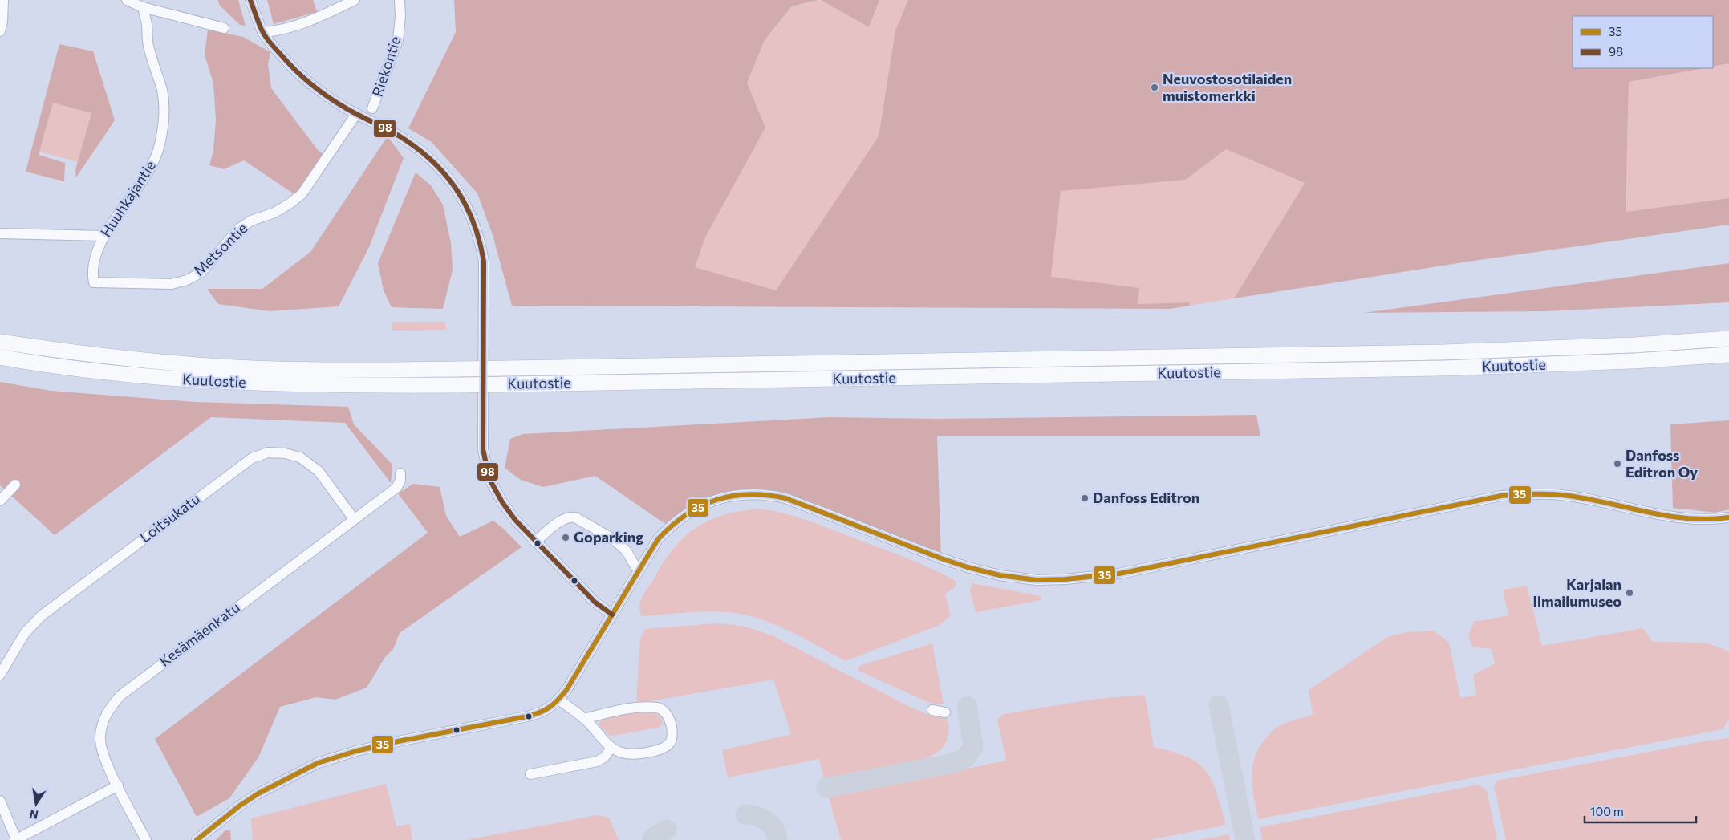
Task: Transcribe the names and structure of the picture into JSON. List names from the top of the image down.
{
  "streets": {
    "highway": ["Kuutostie"],
    "street": [
      "Riekontie",
      "Huuhkajantie",
      "Metsontie",
      "Loitsukatu",
      "Kesämäenkatu"
    ]
  },
  "crossings": [
    ["Huuhkajantie", "Metsontie"],
    ["Loitsukatu", "Kesämäenkatu"]
  ],
  "places": [
    "Neuvostosotilaiden muistomerkki",
    "Danfoss Editron Oy",
    "Danfoss Editron",
    "Goparking",
    "Karjalan Ilmailumuseo"
  ],
  "lines": ["transit line 98", "transit line 35"],
  "legend": ["35", "98"],
  "scale_bar": "100 m",
  "north": "bottom"
}
